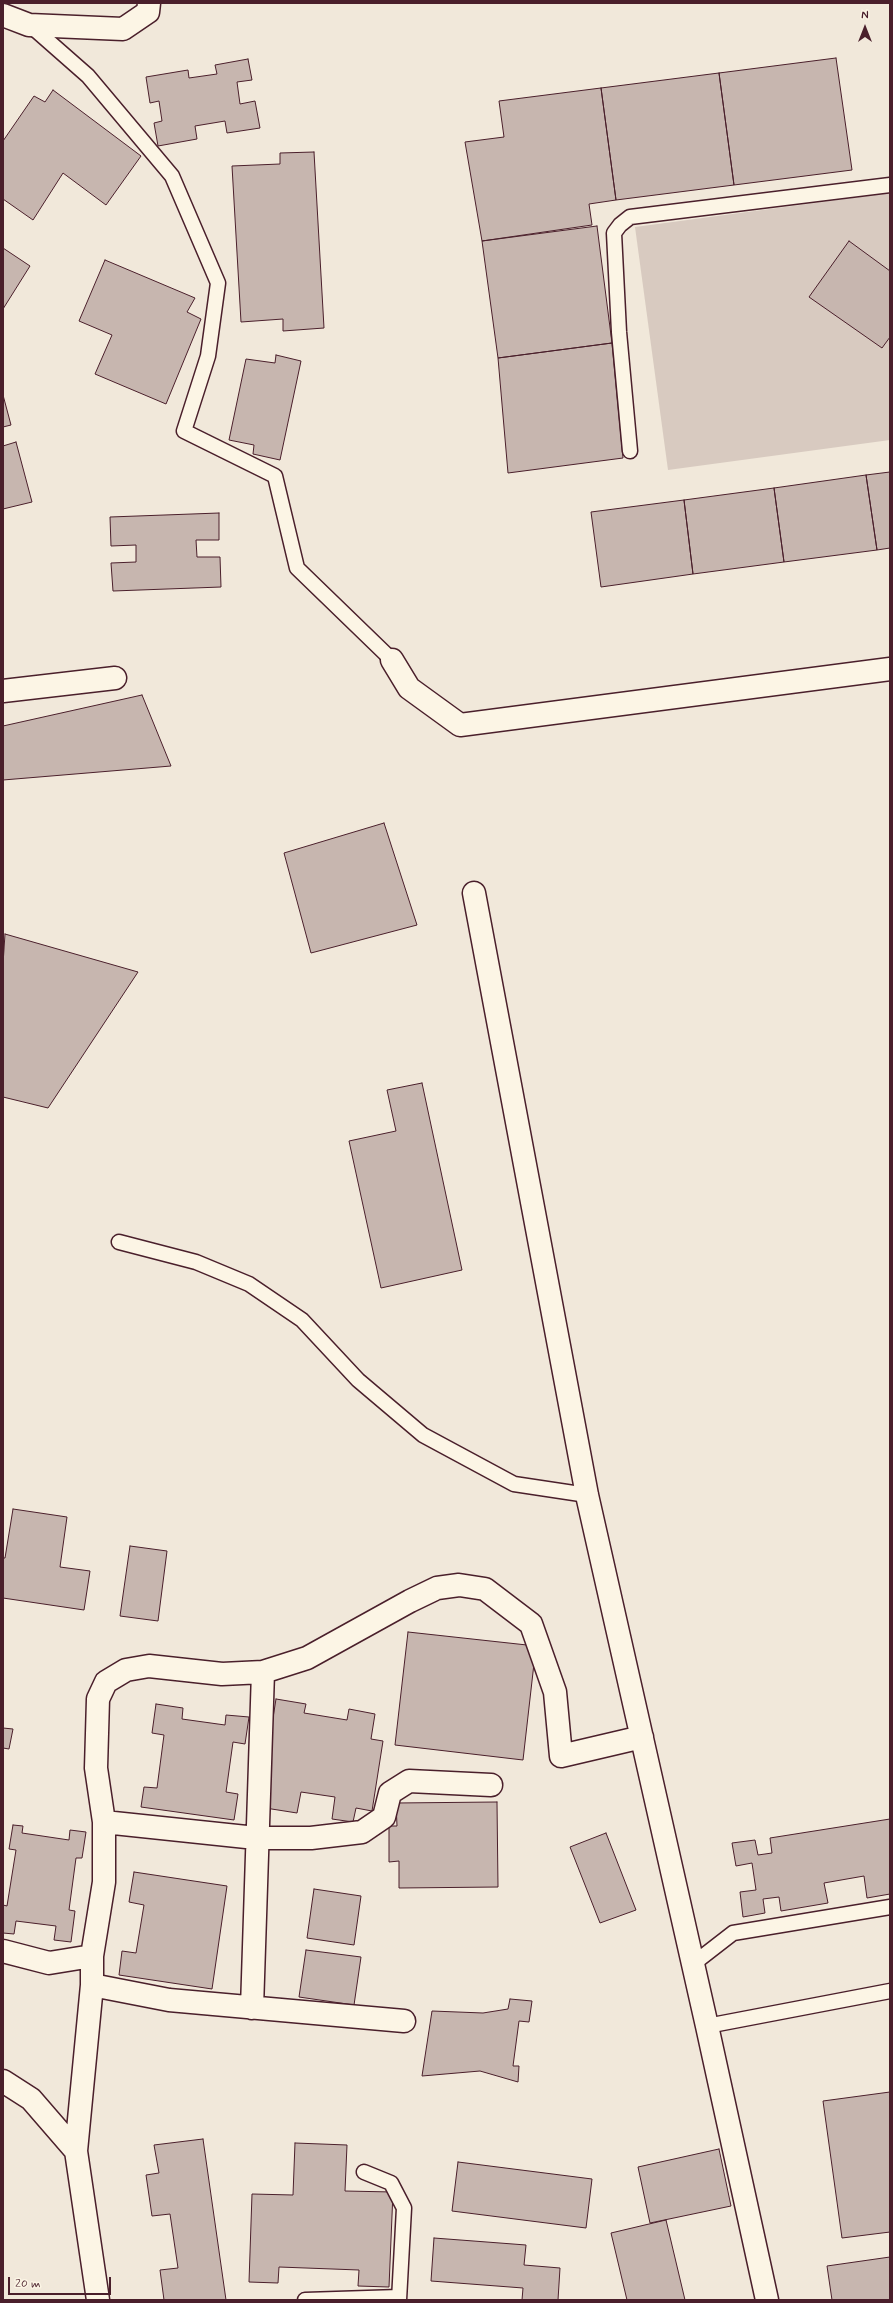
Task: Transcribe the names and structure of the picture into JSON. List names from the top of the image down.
{
  "scale_bar": "20 m",
  "north": "top"
}
